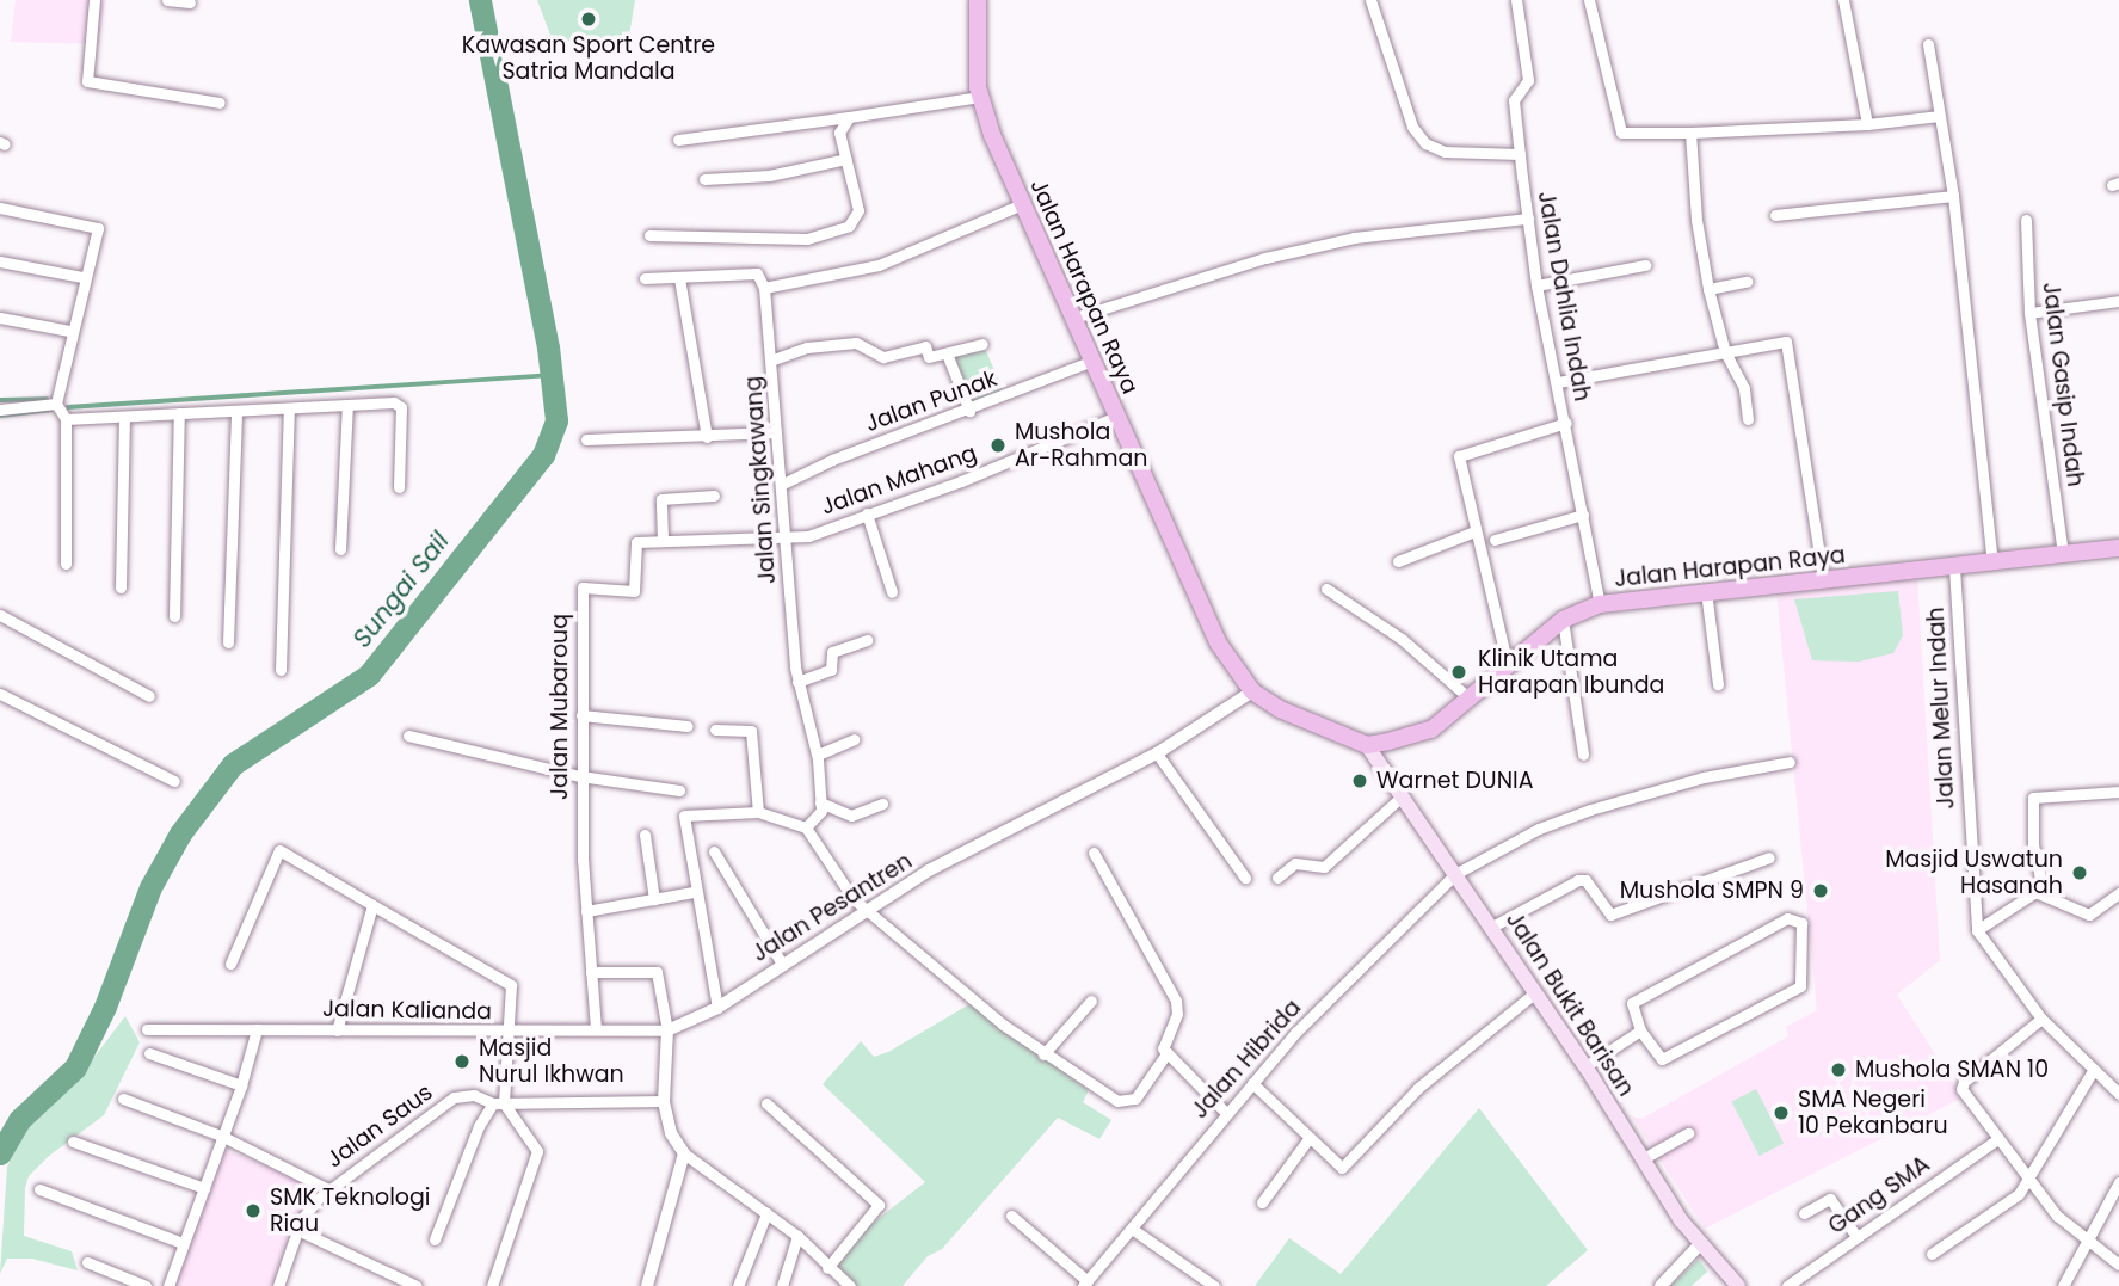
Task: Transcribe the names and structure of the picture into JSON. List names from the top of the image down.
{
  "streets": {
    "main road": ["Jalan Harapan Raya", "Jalan Bukit Barisan"],
    "street": [
      "Jalan Dahlia Indah",
      "Jalan Gasip Indah",
      "Jalan Punak",
      "Jalan Singkawang",
      "Jalan Mahang",
      "Jalan Mubarouq",
      "Jalan Melur Indah",
      "Jalan Pesantren",
      "Jalan Kalianda",
      "Jalan Hibrida",
      "Jalan Saus",
      "Gang SMA"
    ]
  },
  "crossings": [
    ["Jalan Harapan Raya", "Jalan Dahlia Indah"],
    ["Jalan Harapan Raya", "Jalan Gasip Indah"],
    ["Jalan Harapan Raya", "Jalan Punak"],
    ["Jalan Harapan Raya", "Jalan Mahang"],
    ["Jalan Harapan Raya", "Jalan Melur Indah"],
    ["Jalan Harapan Raya", "Jalan Pesantren"],
    ["Jalan Harapan Raya", "Jalan Bukit Barisan"],
    ["Jalan Punak", "Jalan Singkawang"],
    ["Jalan Singkawang", "Jalan Mahang"],
    ["Jalan Mubarouq", "Jalan Kalianda"],
    ["Jalan Pesantren", "Jalan Kalianda"],
    ["Jalan Bukit Barisan", "Jalan Hibrida"]
  ],
  "water": ["Sungai Sail"],
  "places": [
    "Kawasan Sport Centre Satria Mandala",
    "Mushola Ar-Rahman",
    "Klinik Utama Harapan Ibunda",
    "Warnet DUNIA",
    "Masjid Uswatun Hasanah",
    "Mushola SMPN 9",
    "Masjid Nurul Ikhwan",
    "Mushola SMAN 10",
    "SMA Negeri 10 Pekanbaru",
    "SMK Teknologi Riau"
  ]
}
